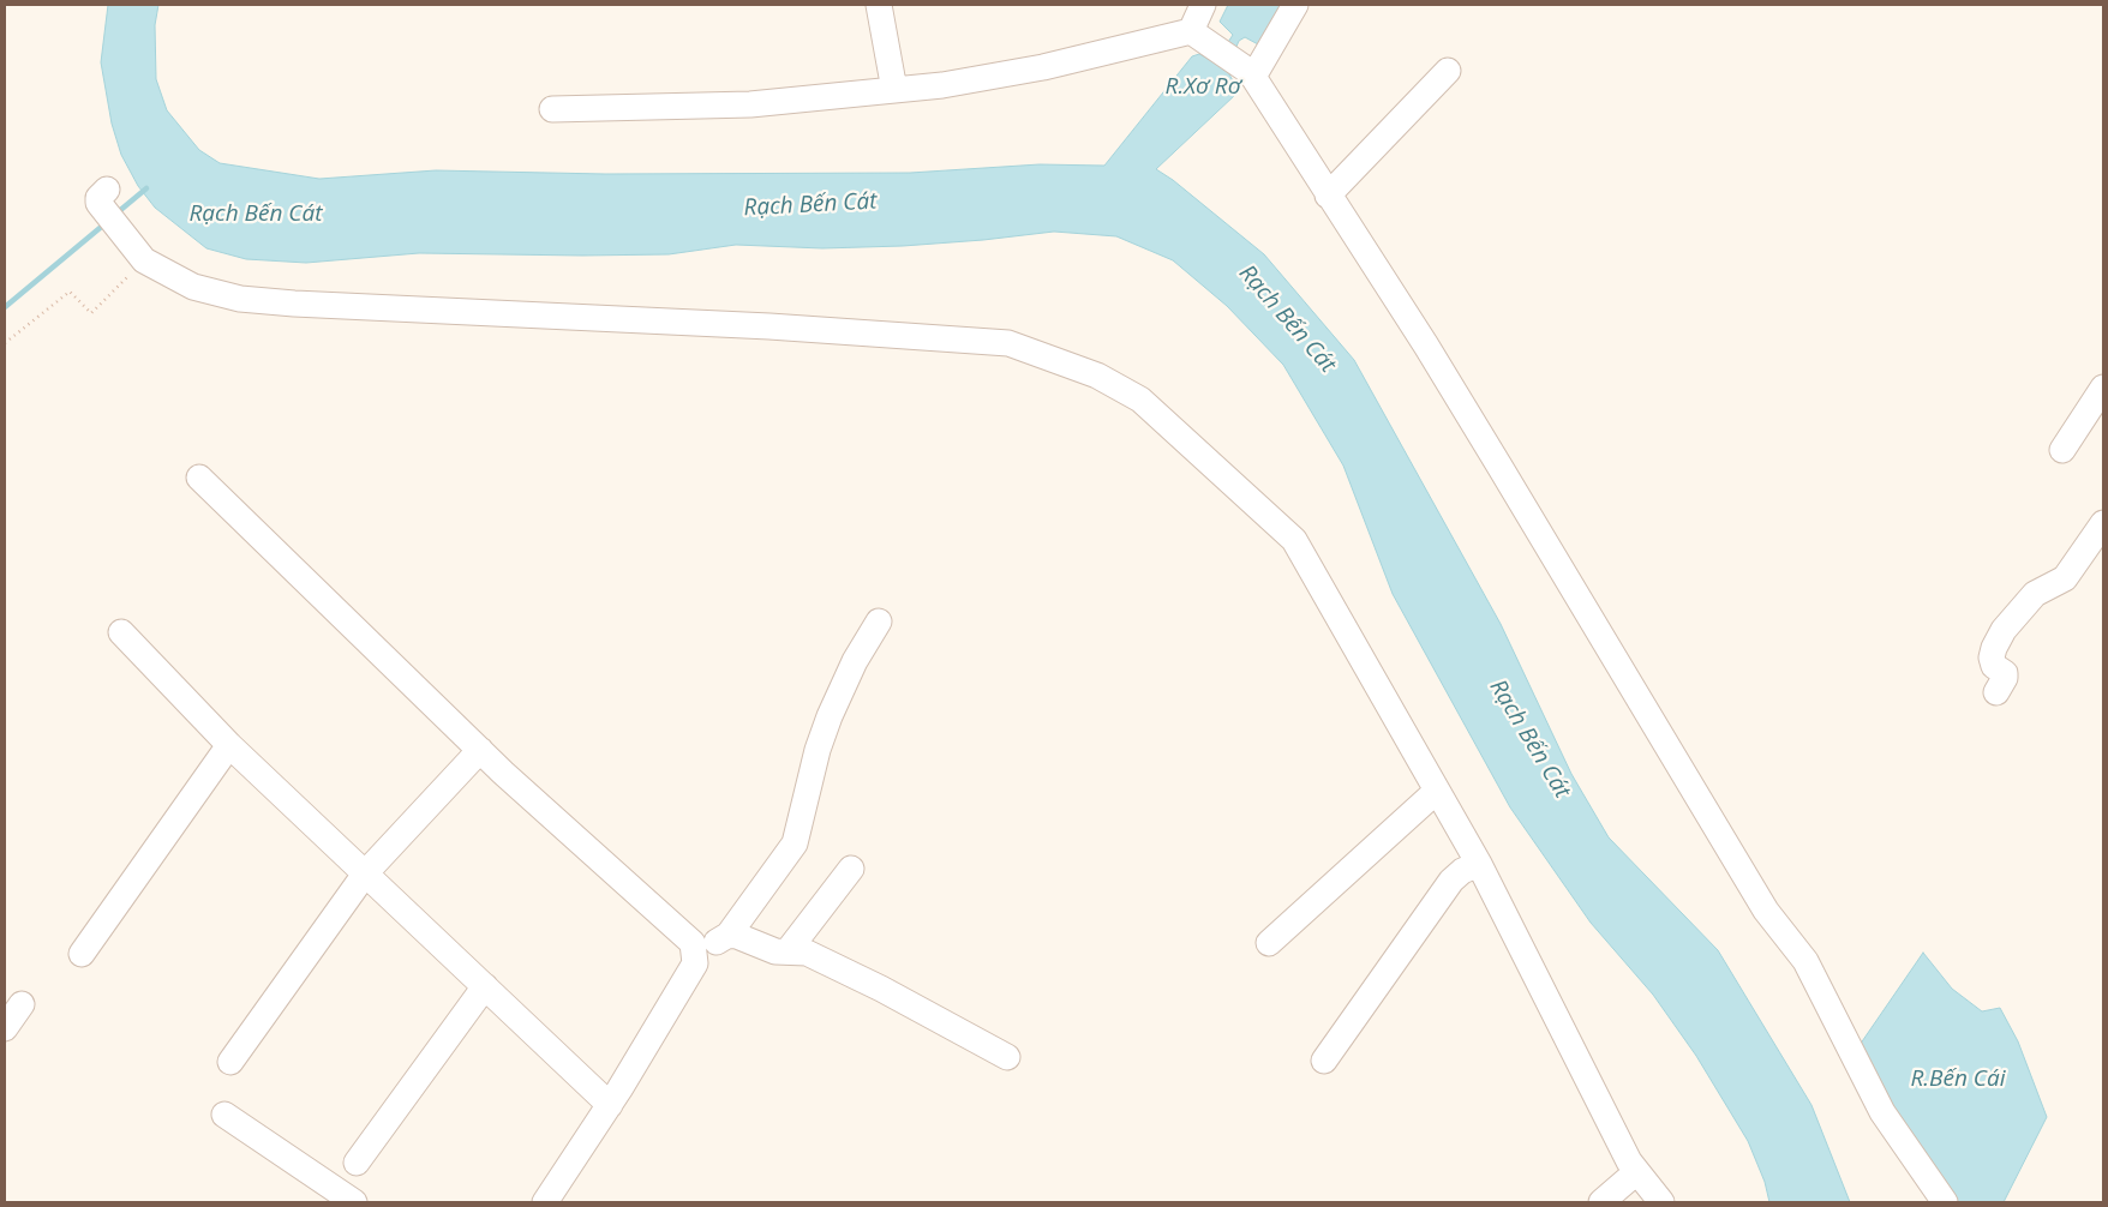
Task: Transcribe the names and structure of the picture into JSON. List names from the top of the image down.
{
  "water": ["R.Xơ Rơ", "Rạch Bến Cát", "R.Bến Cái"]
}
